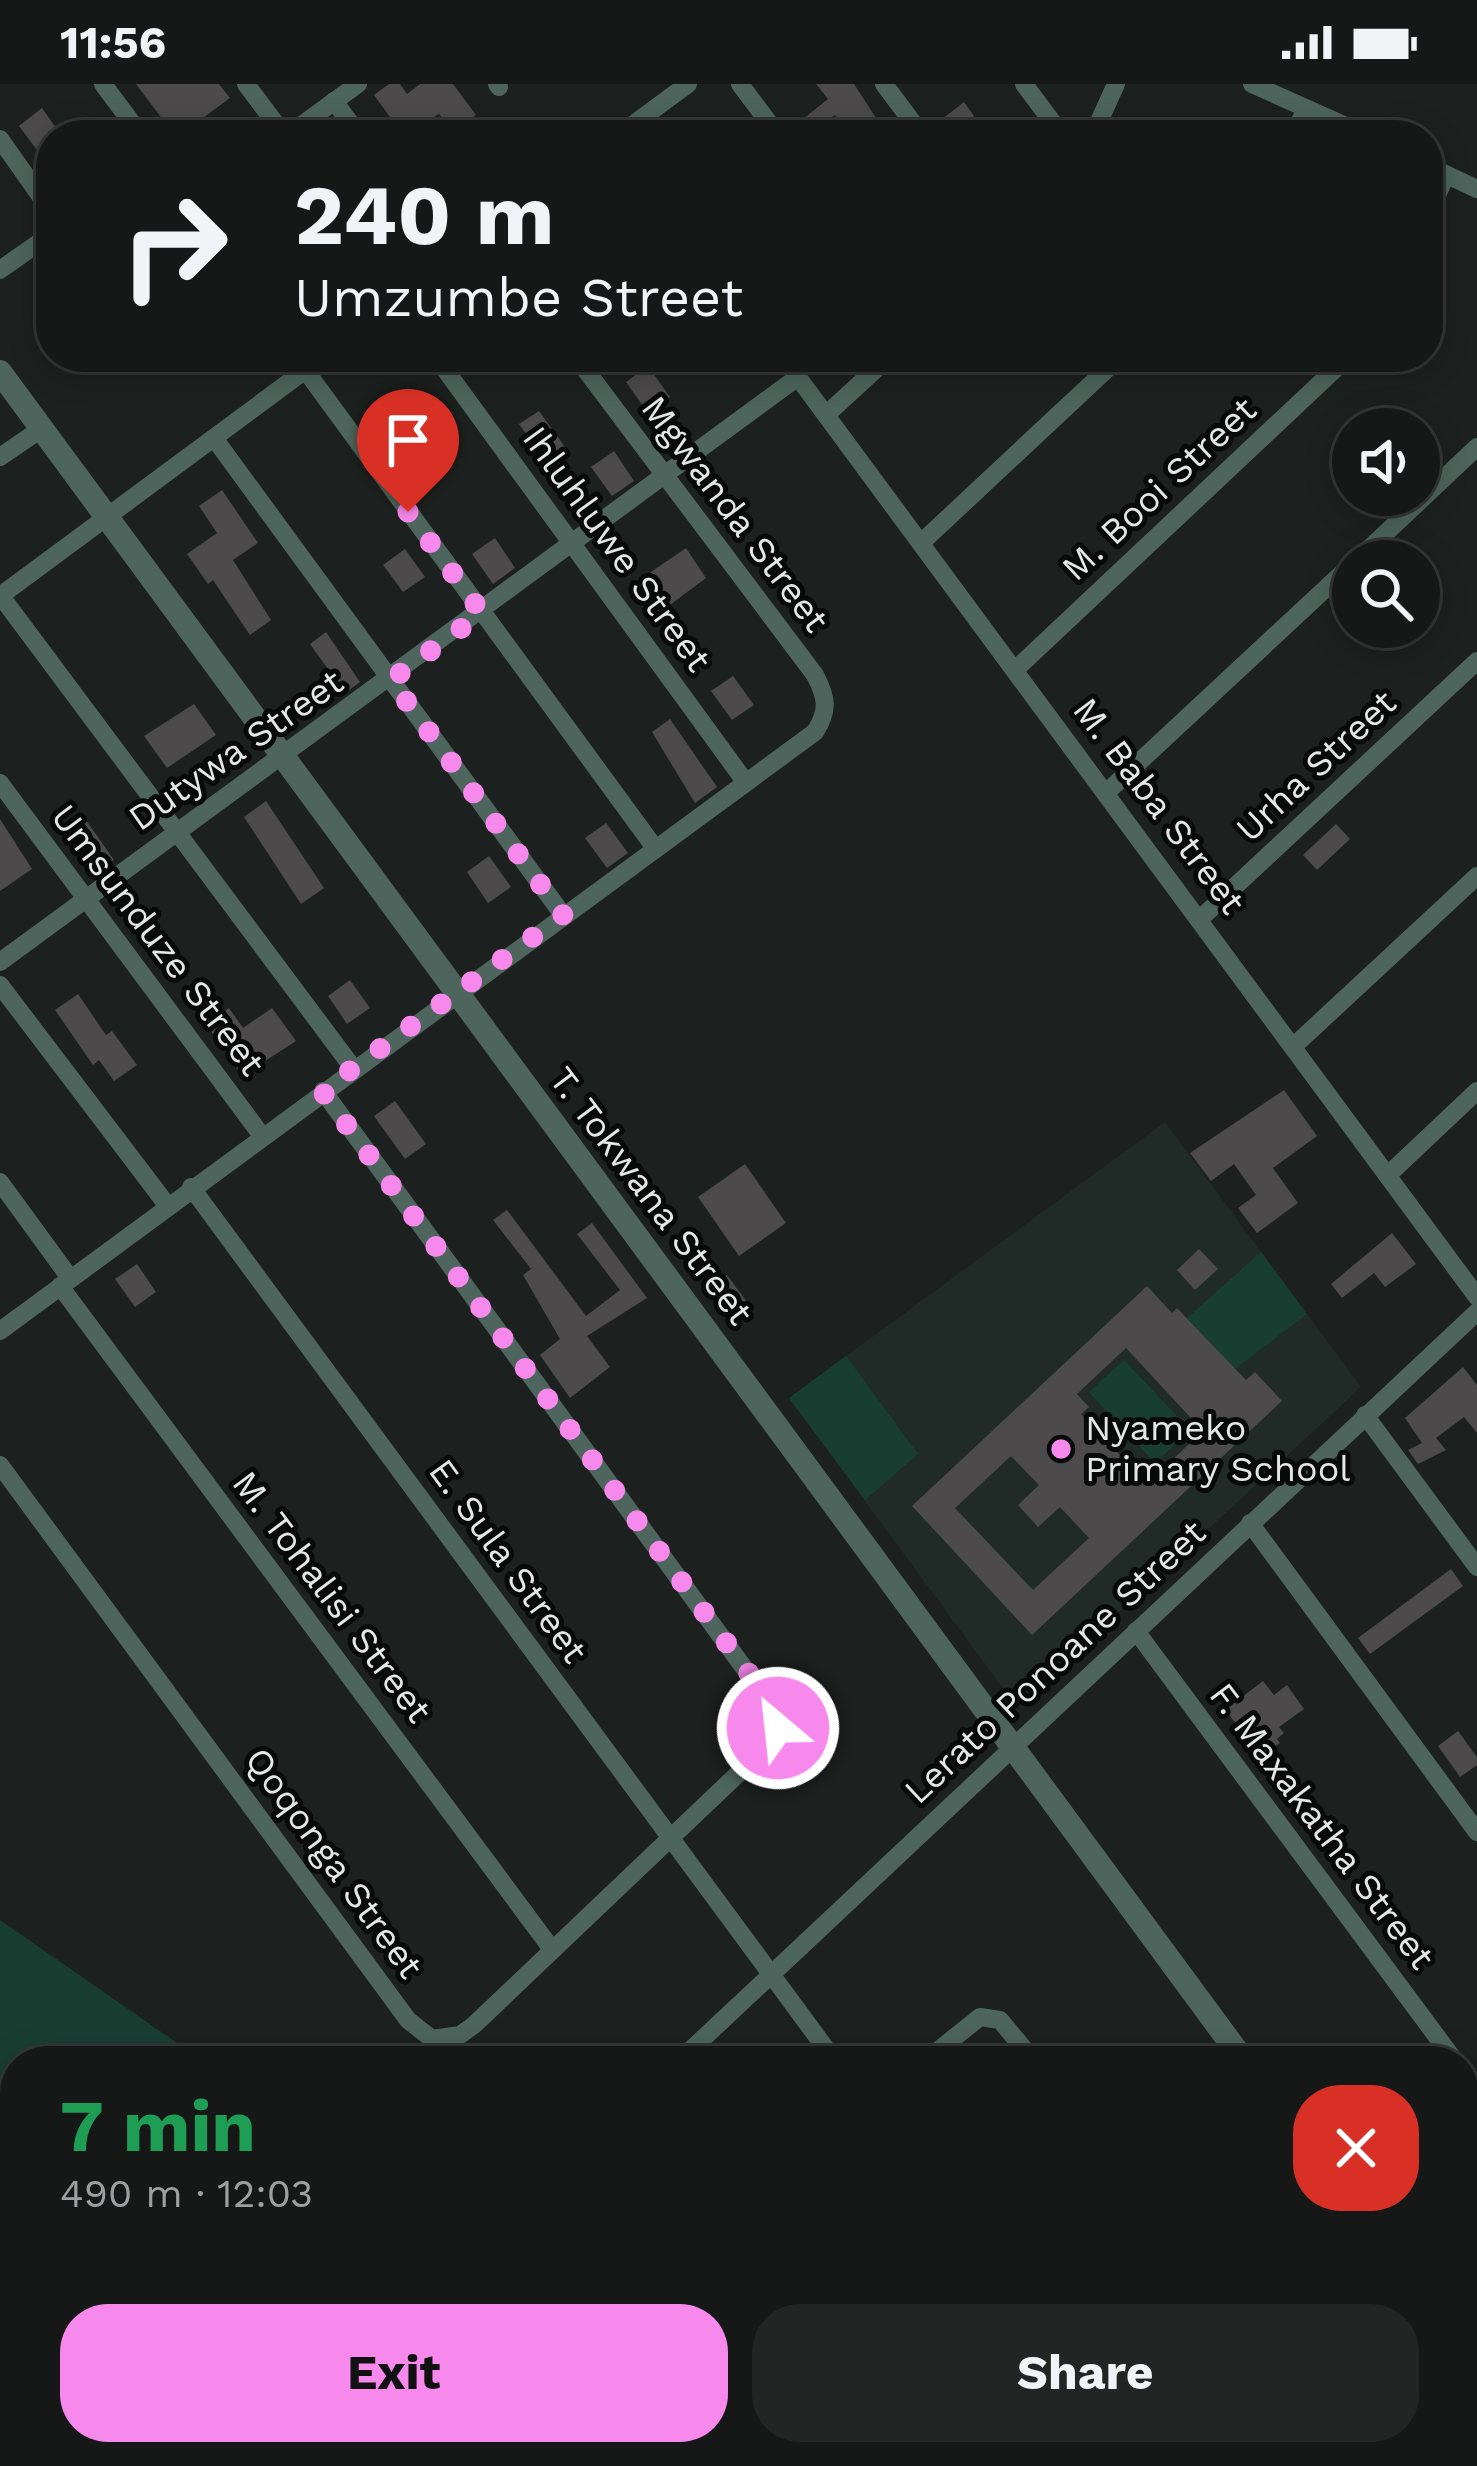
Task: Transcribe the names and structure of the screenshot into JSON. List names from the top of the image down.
{
  "streets": {
    "street": [
      "M. Booi Street",
      "Mgwanda Street",
      "Ihluhluwe Street",
      "Dutywa Street",
      "Urha Street",
      "M. Baba Street",
      "Umsunduze Street",
      "T. Tokwana Street",
      "E. Sula Street",
      "M. Tohalisi Street",
      "Lerato Ponoane Street",
      "F. Maxakatha Street",
      "Qoqonga Street"
    ]
  },
  "crossings": [
    ["M. Booi Street", "M. Baba Street"],
    ["Mgwanda Street", "Ihluhluwe Street"],
    ["Mgwanda Street", "Dutywa Street"],
    ["Ihluhluwe Street", "Dutywa Street"],
    ["Dutywa Street", "M. Baba Street"],
    ["Dutywa Street", "Umsunduze Street"],
    ["Dutywa Street", "T. Tokwana Street"],
    ["Urha Street", "M. Baba Street"],
    ["T. Tokwana Street", "Lerato Ponoane Street"],
    ["E. Sula Street", "Lerato Ponoane Street"],
    ["E. Sula Street", "Qoqonga Street"],
    ["M. Tohalisi Street", "Qoqonga Street"],
    ["Lerato Ponoane Street", "F. Maxakatha Street"]
  ],
  "places": ["Nyameko Primary School"],
  "page": {
    "status": "11:56",
    "turn": ["240 m", "Umzumbe Street"],
    "heading": ["7 min", "490 m · 12:03"],
    "buttons": ["Exit", "Share"]
  }
}
